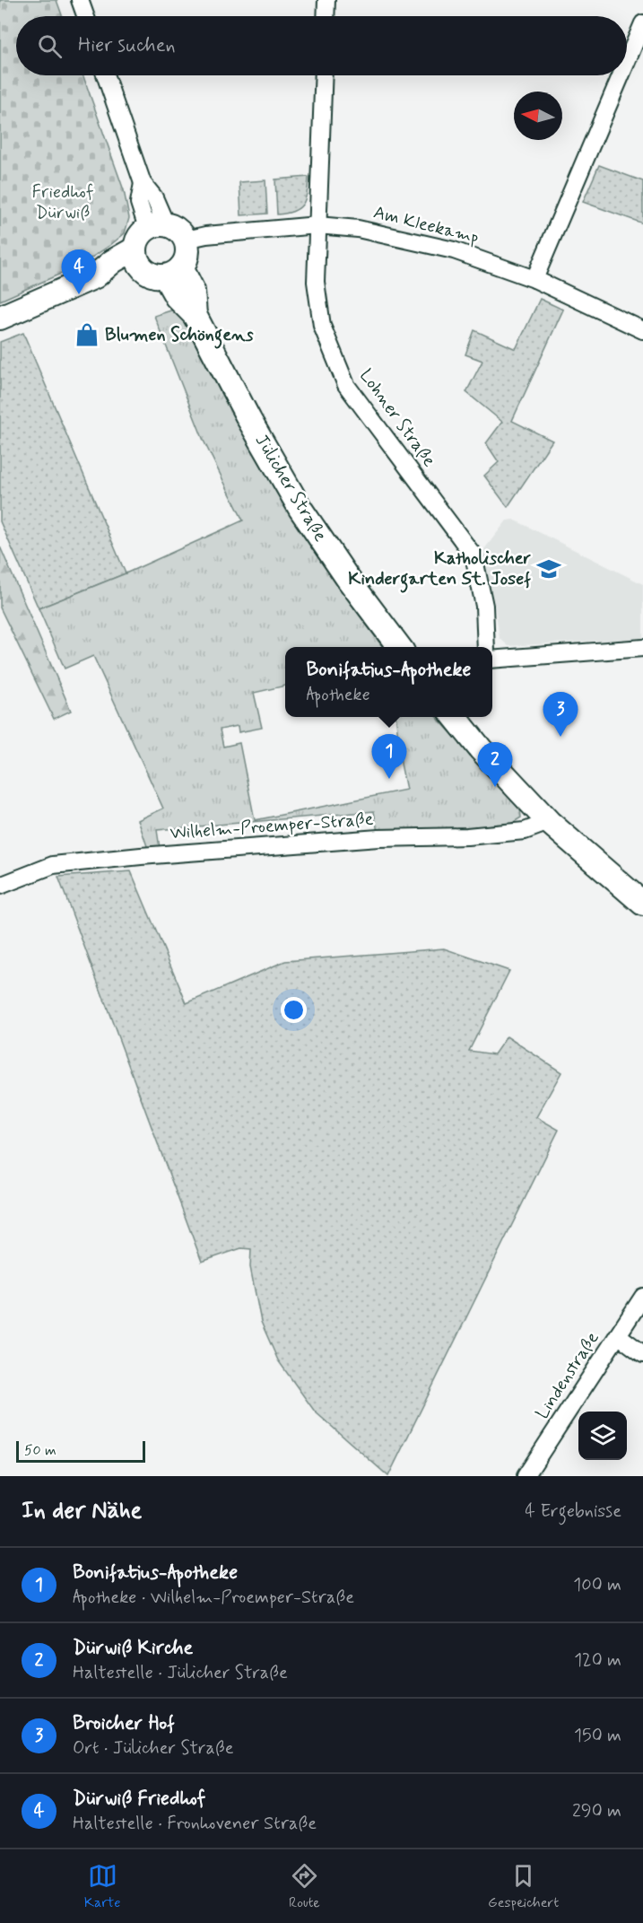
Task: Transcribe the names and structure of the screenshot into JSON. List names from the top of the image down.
{
  "streets": {
    "street": [
      "Am Kleekamp",
      "Lohner Straße",
      "Jülicher Straße",
      "Wilhelm-Proemper-Straße",
      "Lindenstraße"
    ]
  },
  "crossings": [
    ["Am Kleekamp", "Lohner Straße"],
    ["Am Kleekamp", "Jülicher Straße"]
  ],
  "parks": ["Friedhof Dürwiß"],
  "places": {
    "shop": ["Blumen Schöngens"],
    "school or university": ["Katholischer Kindergarten St. Josef"]
  },
  "scale_bar": "50 m",
  "north": "left",
  "page": {
    "search": "Hier suchen",
    "pins": [
      "4",
      "3",
      "1",
      "2"
    ],
    "popup": ["Bonifatius-Apotheke", "Apotheke"],
    "scale": "50 m",
    "heading": ["In der Nähe", "4 Ergebnisse"],
    "list": [
      {
        "mark": "1",
        "name": "Bonifatius-Apotheke",
        "note": "Apotheke · Wilhelm-Proemper-Straße",
        "value": "100 m"
      },
      {
        "mark": "2",
        "name": "Dürwiß Kirche",
        "note": "Haltestelle · Jülicher Straße",
        "value": "120 m"
      },
      {
        "mark": "3",
        "name": "Broicher Hof",
        "note": "Ort · Jülicher Straße",
        "value": "150 m"
      },
      {
        "mark": "4",
        "name": "Dürwiß Friedhof",
        "note": "Haltestelle · Fronhovener Straße",
        "value": "290 m"
      }
    ],
    "nav": ["Karte", "Route", "Gespeichert"]
  }
}
